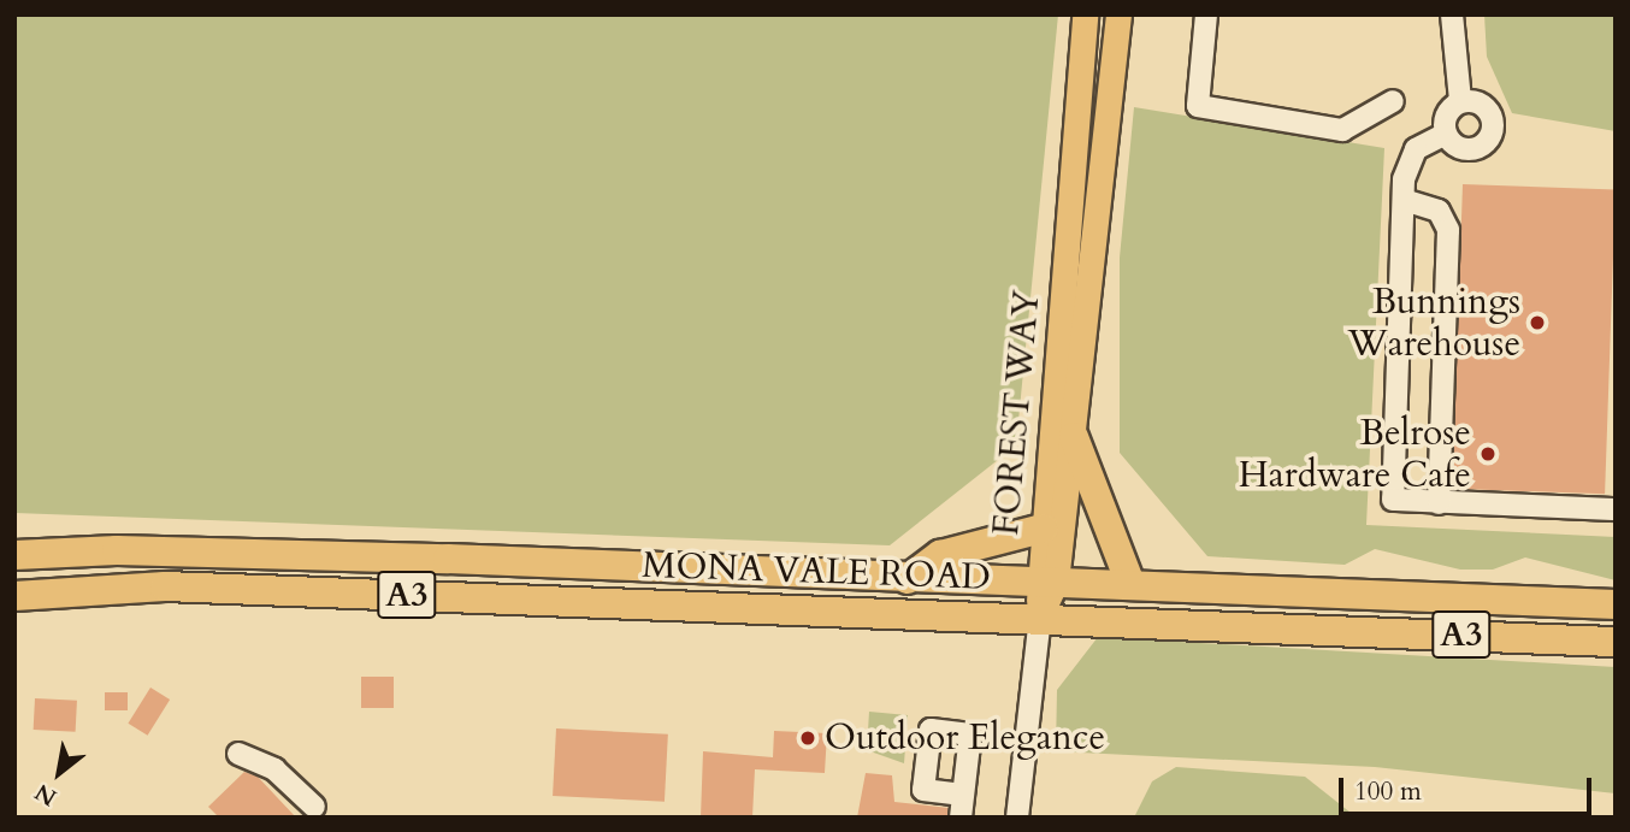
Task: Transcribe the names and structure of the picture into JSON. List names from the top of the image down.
{
  "streets": {
    "highway": ["MONA VALE ROAD", "A3"],
    "main road": ["FOREST WAY"]
  },
  "crossings": [
    ["FOREST WAY", "MONA VALE ROAD"]
  ],
  "places": ["Bunnings Warehouse", "Belrose Hardware Cafe", "Outdoor Elegance"],
  "scale_bar": "100 m",
  "north": "bottom left"
}
